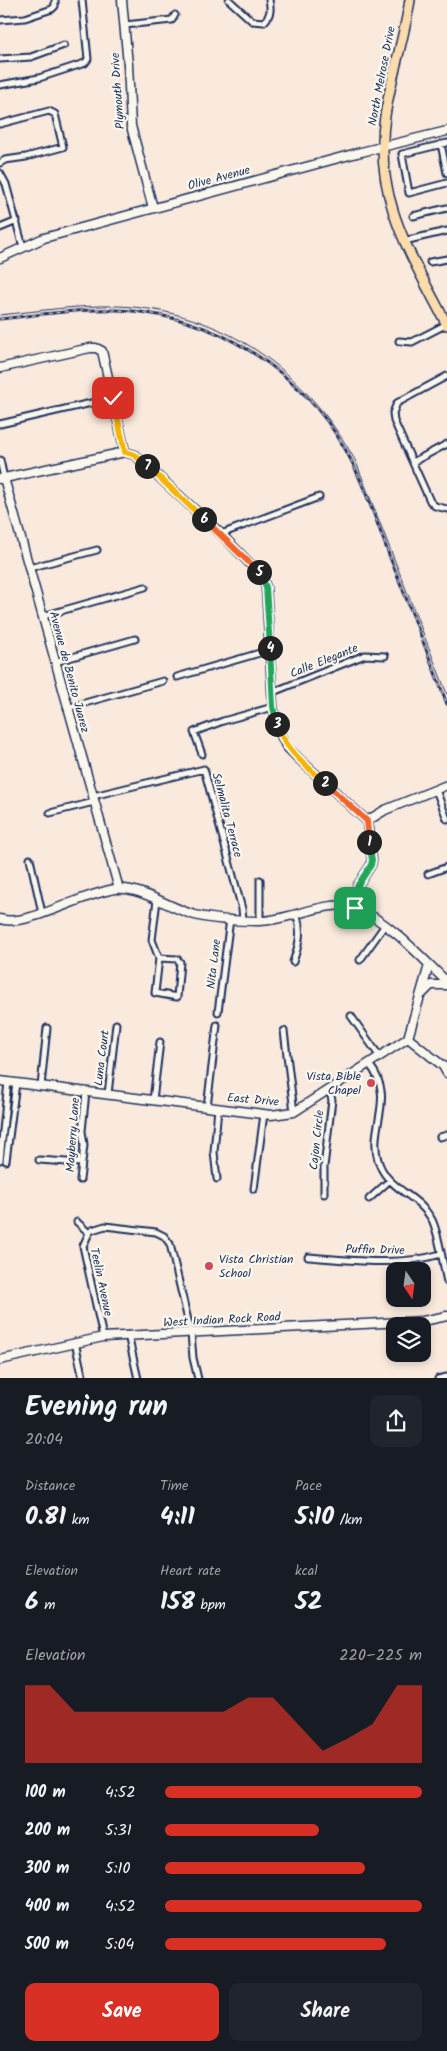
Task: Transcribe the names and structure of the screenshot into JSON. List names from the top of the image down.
{
  "streets": {
    "main road": ["North Melrose Drive"],
    "street": [
      "Plymouth Drive",
      "Olive Avenue",
      "Calle Elegante",
      "Avenue de Benito Juarez",
      "Selmalita Terrace",
      "Nita Lane",
      "Luna Court",
      "East Drive",
      "Mayberry Lane",
      "Cajon Circle",
      "Puffin Drive",
      "Teelin Avenue",
      "West Indian Rock Road"
    ]
  },
  "crossings": [
    ["North Melrose Drive", "Olive Avenue"],
    ["Plymouth Drive", "Olive Avenue"],
    ["Avenue de Benito Juarez", "Selmalita Terrace"],
    ["Luna Court", "East Drive"],
    ["East Drive", "Mayberry Lane"],
    ["East Drive", "Cajon Circle"],
    ["Teelin Avenue", "West Indian Rock Road"]
  ],
  "places": ["Vista Bible Chapel", "Vista Christian School"],
  "north": "bottom",
  "page": {
    "pins": [
      "7",
      "6",
      "5",
      "4",
      "3",
      "2",
      "1"
    ],
    "heading": ["Evening run", "20:04"],
    "stats": [
      ["Distance", "0.81 km"],
      ["Time", "4:11"],
      ["Pace", "5:10 /km"],
      ["Elevation", "6 m"],
      ["Heart rate", "158 bpm"],
      ["kcal", "52"]
    ],
    "chart": ["Elevation", "220–225 m"],
    "list": [
      {
        "name": "100 m",
        "note": "4:52"
      },
      {
        "name": "200 m",
        "note": "5:31"
      },
      {
        "name": "300 m",
        "note": "5:10"
      },
      {
        "name": "400 m",
        "note": "4:52"
      },
      {
        "name": "500 m",
        "note": "5:04"
      }
    ],
    "buttons": ["Save", "Share"]
  }
}
